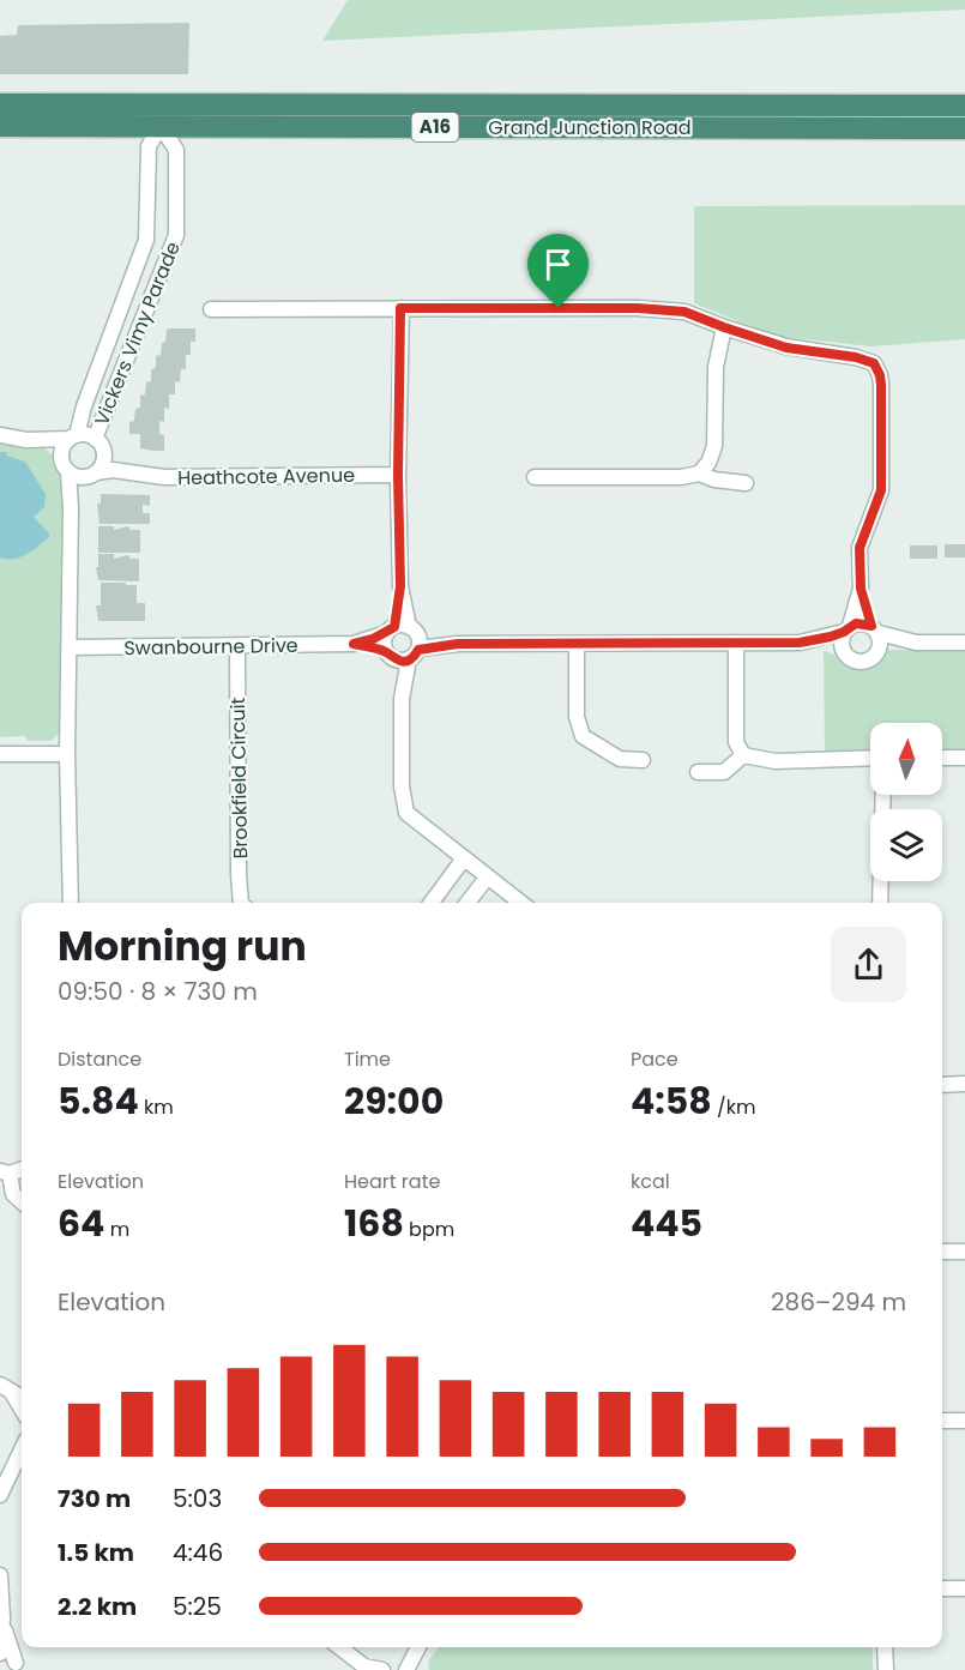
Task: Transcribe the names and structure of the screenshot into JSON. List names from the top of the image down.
{
  "streets": {
    "highway": ["A16", "Grand Junction Road"],
    "street": [
      "Vickers Vimy Parade",
      "Heathcote Avenue",
      "Swanbourne Drive",
      "Brookfield Circuit"
    ]
  },
  "crossings": [
    ["Grand Junction Road", "Vickers Vimy Parade"],
    ["Vickers Vimy Parade", "Heathcote Avenue"],
    ["Swanbourne Drive", "Brookfield Circuit"]
  ],
  "north": "top",
  "page": {
    "heading": ["Morning run", "09:50 · 8 × 730 m"],
    "stats": [
      ["Distance", "5.84 km"],
      ["Time", "29:00"],
      ["Pace", "4:58 /km"],
      ["Elevation", "64 m"],
      ["Heart rate", "168 bpm"],
      ["kcal", "445"]
    ],
    "chart": ["Elevation", "286–294 m"],
    "list": [
      {
        "name": "730 m",
        "note": "5:03"
      },
      {
        "name": "1.5 km",
        "note": "4:46"
      },
      {
        "name": "2.2 km",
        "note": "5:25"
      }
    ]
  }
}
